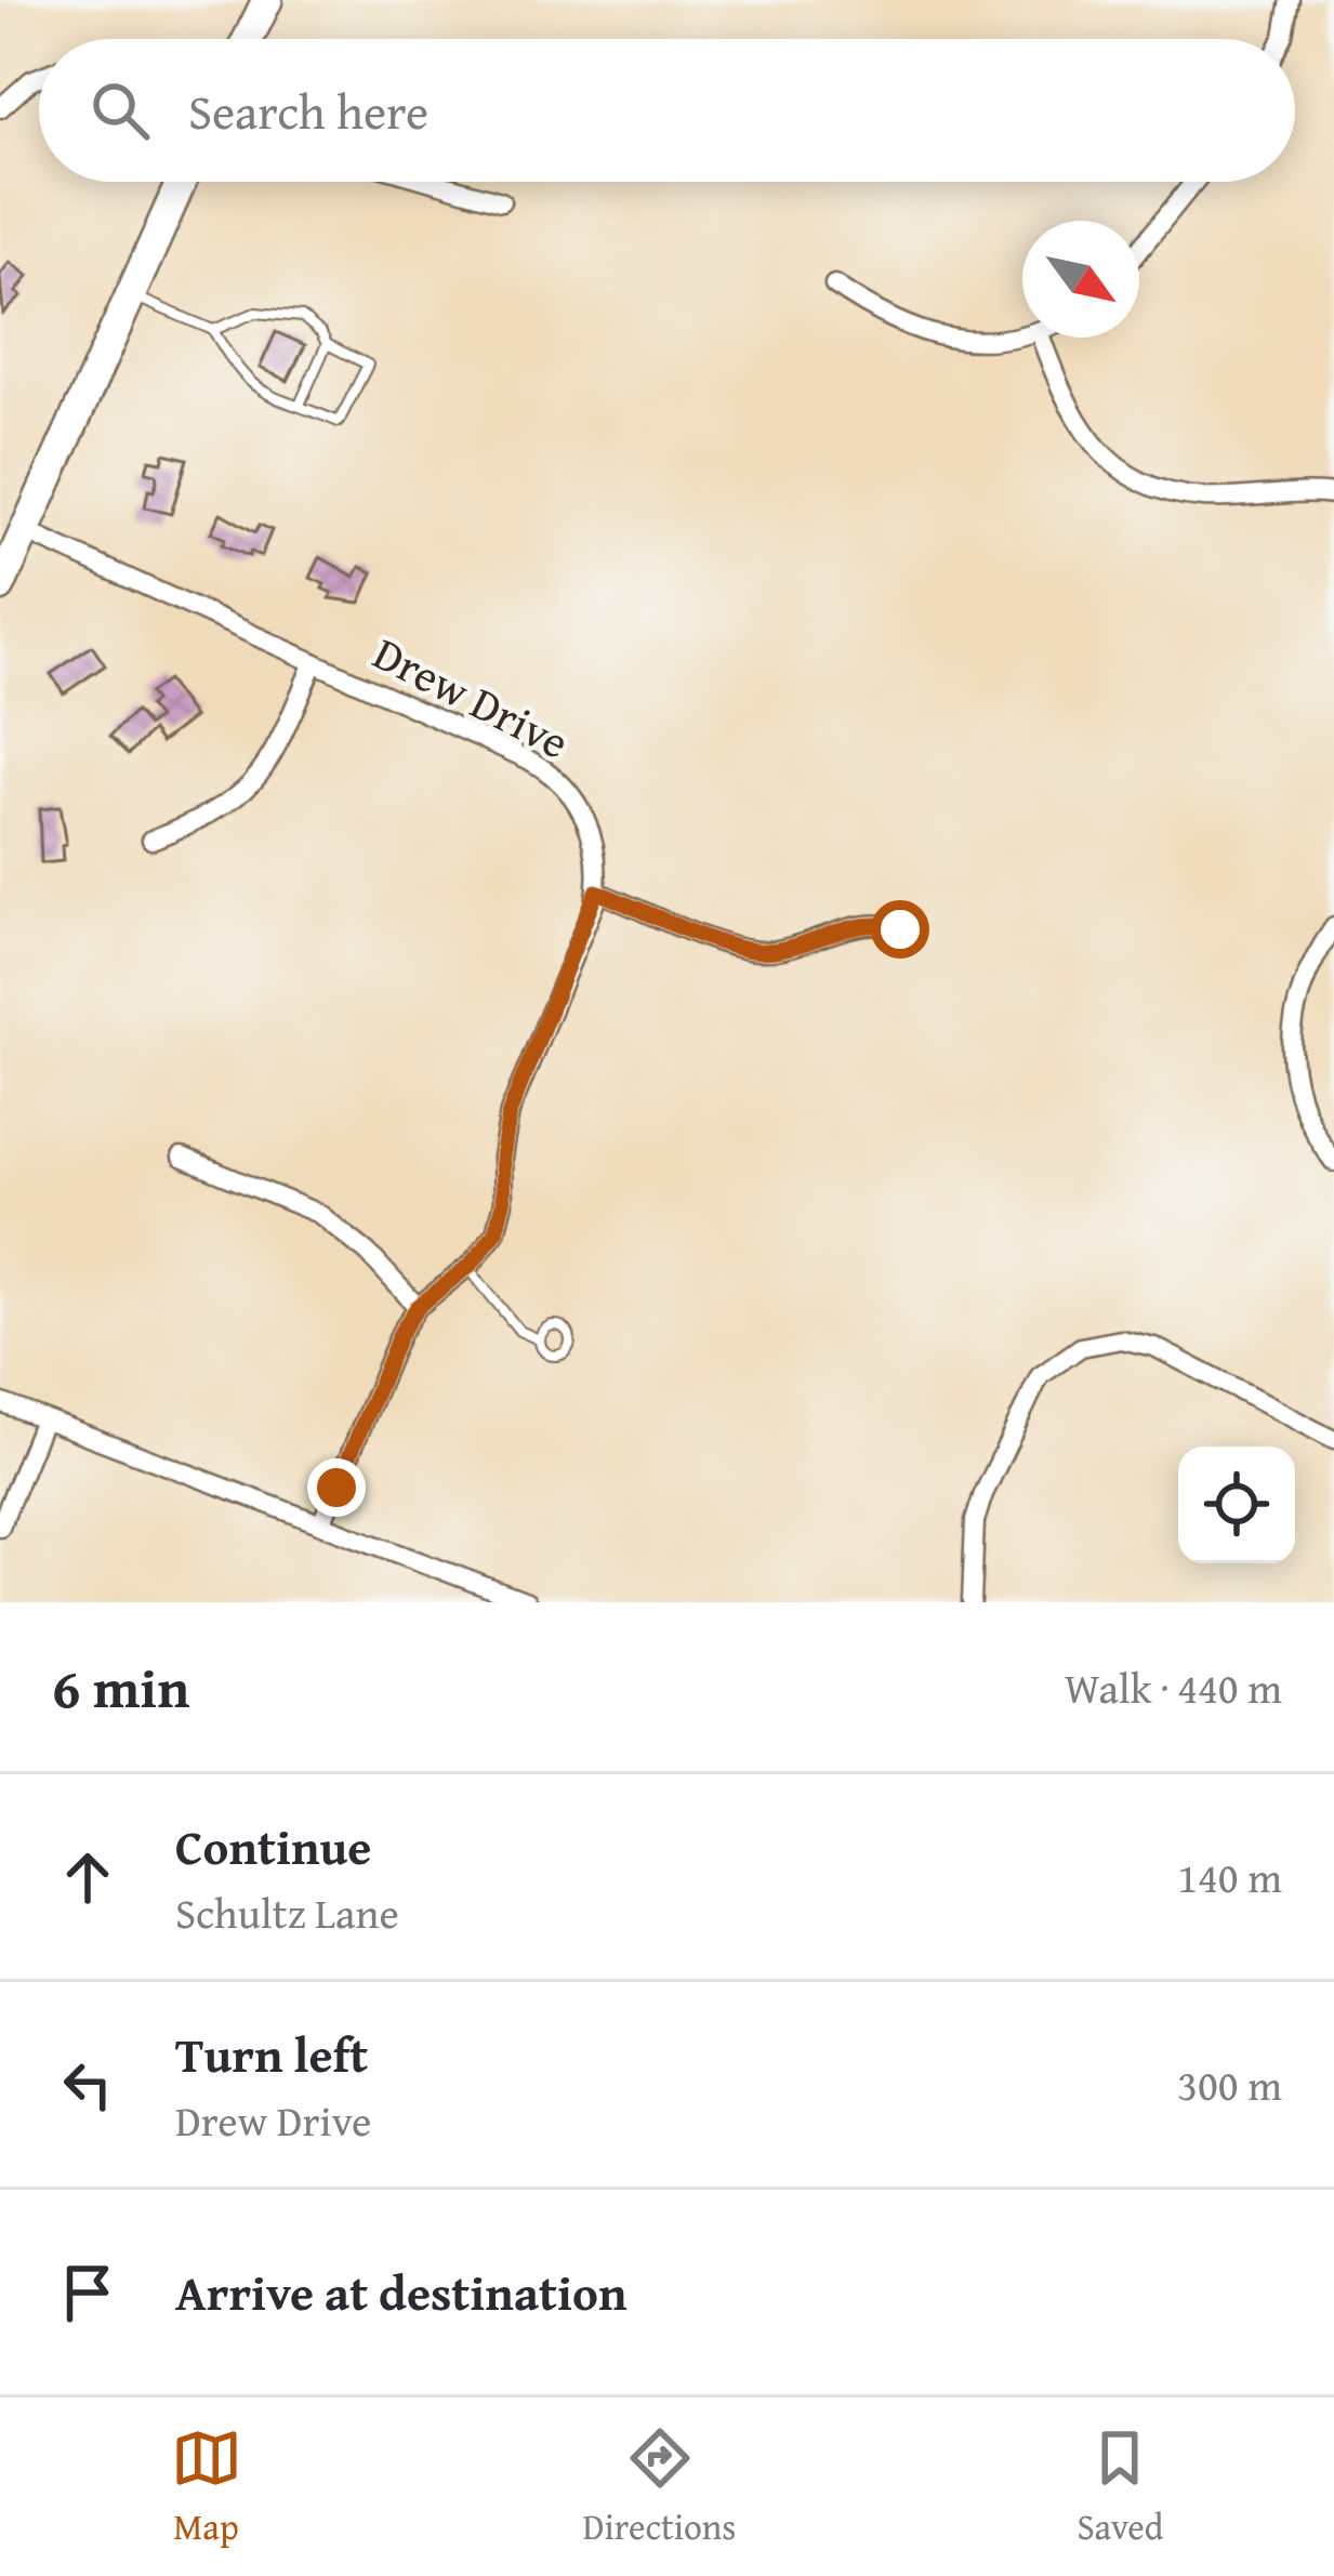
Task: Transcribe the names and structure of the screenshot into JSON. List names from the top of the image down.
{
  "streets": {
    "street": ["Drew Drive"]
  },
  "north": "bottom right",
  "page": {
    "search": "Search here",
    "heading": ["6 min", "Walk · 440 m"],
    "list": [
      ["Continue", "Schultz Lane", "140 m"],
      ["Turn left", "Drew Drive", "300 m"],
      "Arrive at destination"
    ],
    "nav": ["Map", "Directions", "Saved"]
  }
}
